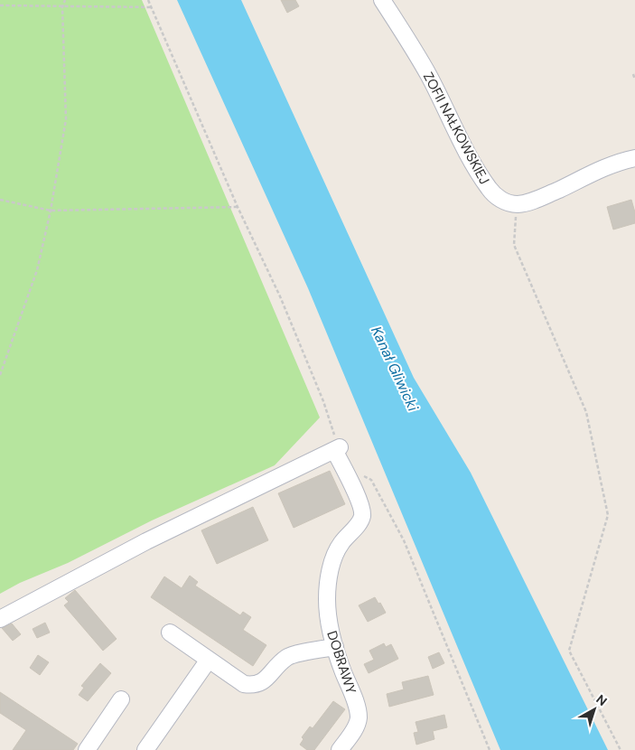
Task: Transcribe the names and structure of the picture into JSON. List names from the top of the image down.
{
  "streets": {
    "street": ["ZOFII NAŁKOWSKIEJ", "DOBRAWY"]
  },
  "water": ["Kanał Gliwicki"],
  "north": "top right"
}
